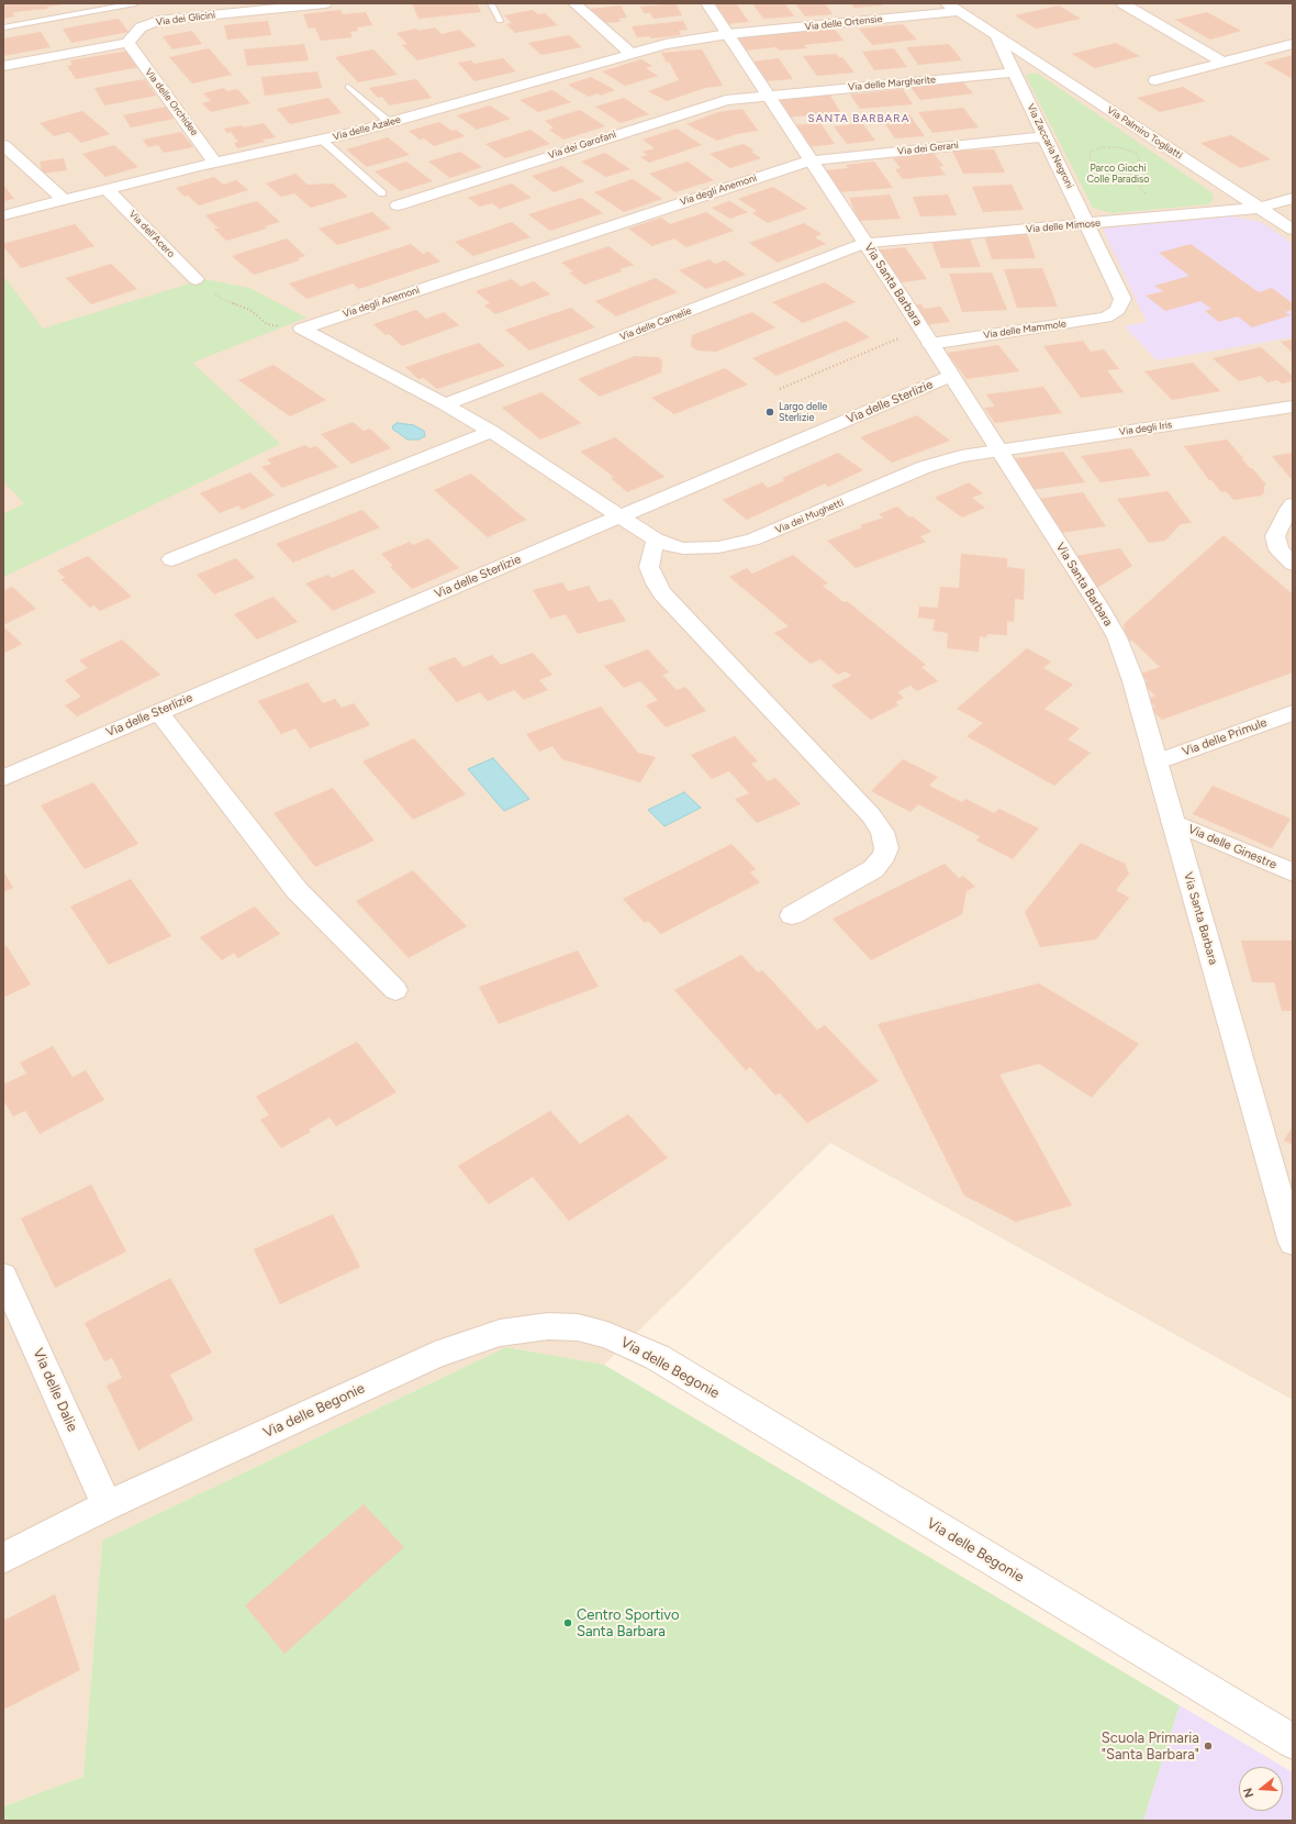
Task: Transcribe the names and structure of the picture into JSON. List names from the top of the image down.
{
  "streets": {
    "street": [
      "Via dei Glicini",
      "Via delle Ortensie",
      "Via delle Margherite",
      "Via delle Orchidee",
      "Via delle Azalee",
      "Via Palmiro Togliatti",
      "Via dei Garofani",
      "Via Zaccaria Negroni",
      "Via dei Gerani",
      "Via degli Anemoni",
      "Via delle Mimose",
      "Via dell'Acero",
      "Via Santa Barbara",
      "Via delle Camelie",
      "Via delle Mammole",
      "Via delle Sterlizie",
      "Via degli Iris",
      "Via dei Mughetti",
      "Via delle Primule",
      "Via delle Ginestre",
      "Via delle Begonie",
      "Via delle Dalie"
    ]
  },
  "crossings": [
    ["Via dei Glicini", "Via delle Orchidee"],
    ["Via delle Ortensie", "Via delle Azalee"],
    ["Via delle Ortensie", "Via Santa Barbara"],
    ["Via delle Margherite", "Via dei Garofani"],
    ["Via delle Margherite", "Via Zaccaria Negroni"],
    ["Via delle Margherite", "Via Santa Barbara"],
    ["Via delle Orchidee", "Via delle Azalee"],
    ["Via delle Azalee", "Via dell'Acero"],
    ["Via delle Azalee", "Via Santa Barbara"],
    ["Via Palmiro Togliatti", "Via Zaccaria Negroni"],
    ["Via Palmiro Togliatti", "Via delle Mimose"],
    ["Via dei Garofani", "Via Santa Barbara"],
    ["Via Zaccaria Negroni", "Via dei Gerani"],
    ["Via Zaccaria Negroni", "Via delle Mimose"],
    ["Via Zaccaria Negroni", "Via delle Mammole"],
    ["Via dei Gerani", "Via degli Anemoni"],
    ["Via dei Gerani", "Via Santa Barbara"],
    ["Via degli Anemoni", "Via Santa Barbara"],
    ["Via delle Mimose", "Via Santa Barbara"],
    ["Via delle Mimose", "Via delle Camelie"],
    ["Via Santa Barbara", "Via delle Camelie"],
    ["Via Santa Barbara", "Via delle Mammole"],
    ["Via Santa Barbara", "Via delle Sterlizie"],
    ["Via Santa Barbara", "Via degli Iris"],
    ["Via Santa Barbara", "Via dei Mughetti"],
    ["Via Santa Barbara", "Via delle Primule"],
    ["Via Santa Barbara", "Via delle Ginestre"],
    ["Via delle Sterlizie", "Via dei Mughetti"],
    ["Via degli Iris", "Via dei Mughetti"],
    ["Via delle Begonie", "Via delle Dalie"]
  ],
  "districts": ["SANTA BARBARA"],
  "parks": ["Parco Giochi Colle Paradiso"],
  "places": ["Largo delle Sterlizie", "Centro Sportivo Santa Barbara", "Scuola Primaria \"Santa Barbara\""],
  "north": "left"
}
